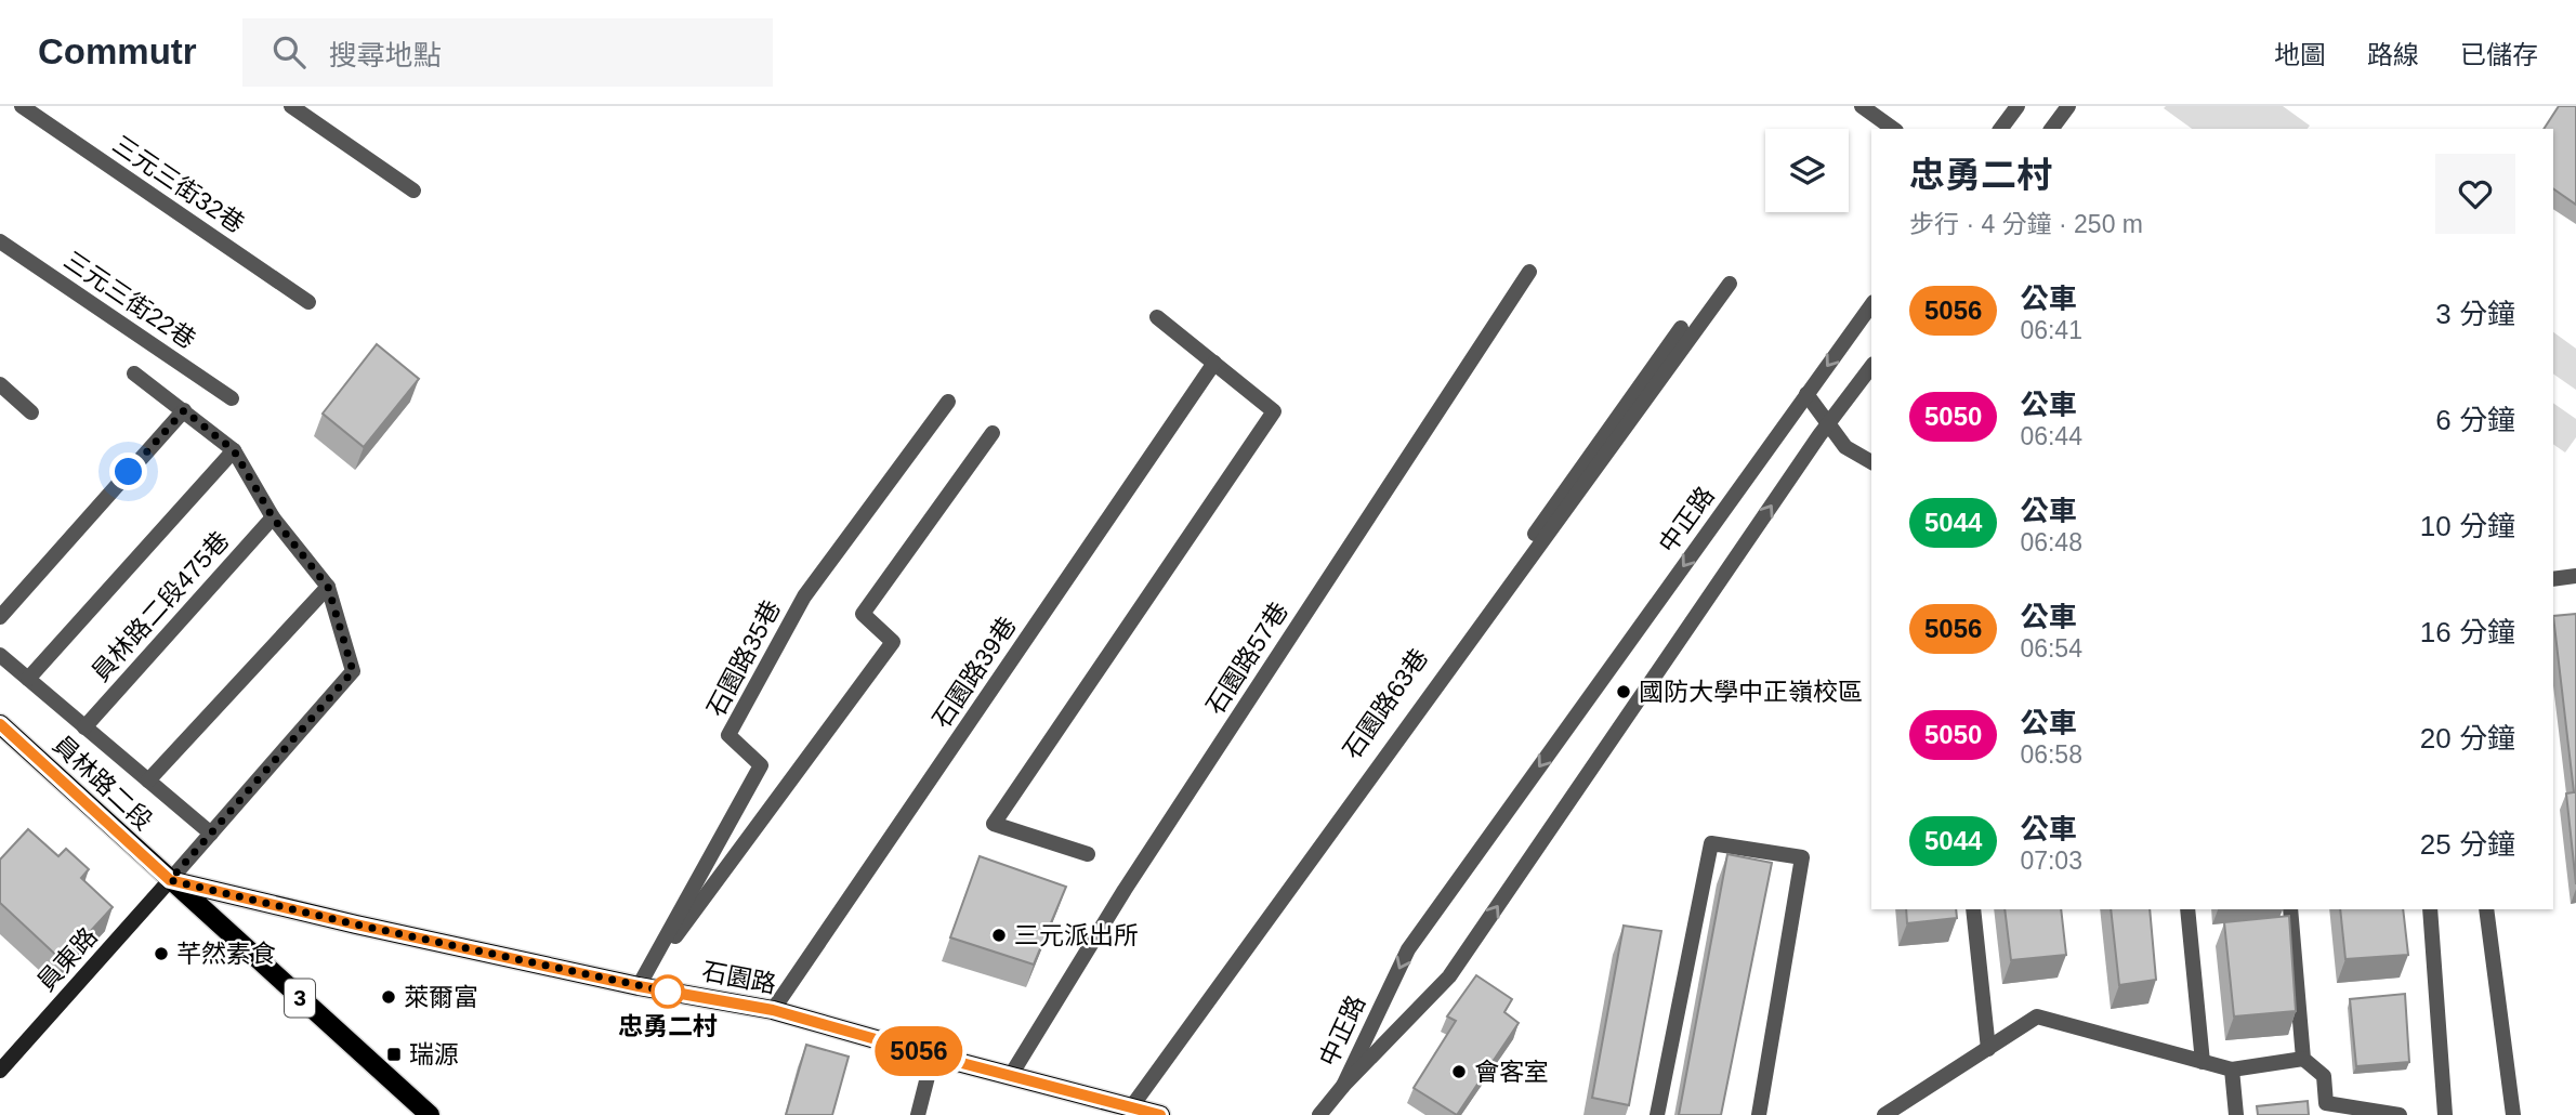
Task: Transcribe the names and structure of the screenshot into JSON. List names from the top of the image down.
{
  "streets": {
    "main road": ["員林路二段", "石園路", "3"],
    "street": ["員東路"],
    "lane": [
      "三元三街32巷",
      "三元三街22巷",
      "中正路",
      "員林路二段475巷",
      "石園路35巷",
      "石園路57巷",
      "石園路39巷",
      "石園路63巷"
    ]
  },
  "crossings": [
    ["石園路35巷", "石園路"],
    ["石園路57巷", "石園路"],
    ["石園路39巷", "石園路"],
    ["石園路63巷", "石園路"],
    ["員林路二段", "員東路"],
    ["員林路二段", "石園路"],
    ["員林路二段", "3"],
    ["員東路", "石園路"],
    ["員東路", "3"],
    ["石園路", "3"]
  ],
  "places": {
    "other": [
      "國防大學中正嶺校區",
      "三元派出所",
      "芊然素食",
      "忠勇二村",
      "萊爾富",
      "會客室"
    ],
    "transit": ["瑞源"]
  },
  "lines": ["bus line 5056"],
  "page": {
    "header": "Commutr",
    "search": "搜尋地點",
    "nav": ["地圖", "路線", "已儲存"],
    "on_map": "5056",
    "heading": ["忠勇二村", "步行 · 4 分鐘 · 250 m"],
    "list": [
      {
        "mark": "5056",
        "name": "公車",
        "note": "06:41",
        "value": "3 分鐘"
      },
      {
        "mark": "5050",
        "name": "公車",
        "note": "06:44",
        "value": "6 分鐘"
      },
      {
        "mark": "5044",
        "name": "公車",
        "note": "06:48",
        "value": "10 分鐘"
      },
      {
        "mark": "5056",
        "name": "公車",
        "note": "06:54",
        "value": "16 分鐘"
      },
      {
        "mark": "5050",
        "name": "公車",
        "note": "06:58",
        "value": "20 分鐘"
      },
      {
        "mark": "5044",
        "name": "公車",
        "note": "07:03",
        "value": "25 分鐘"
      }
    ]
  }
}
